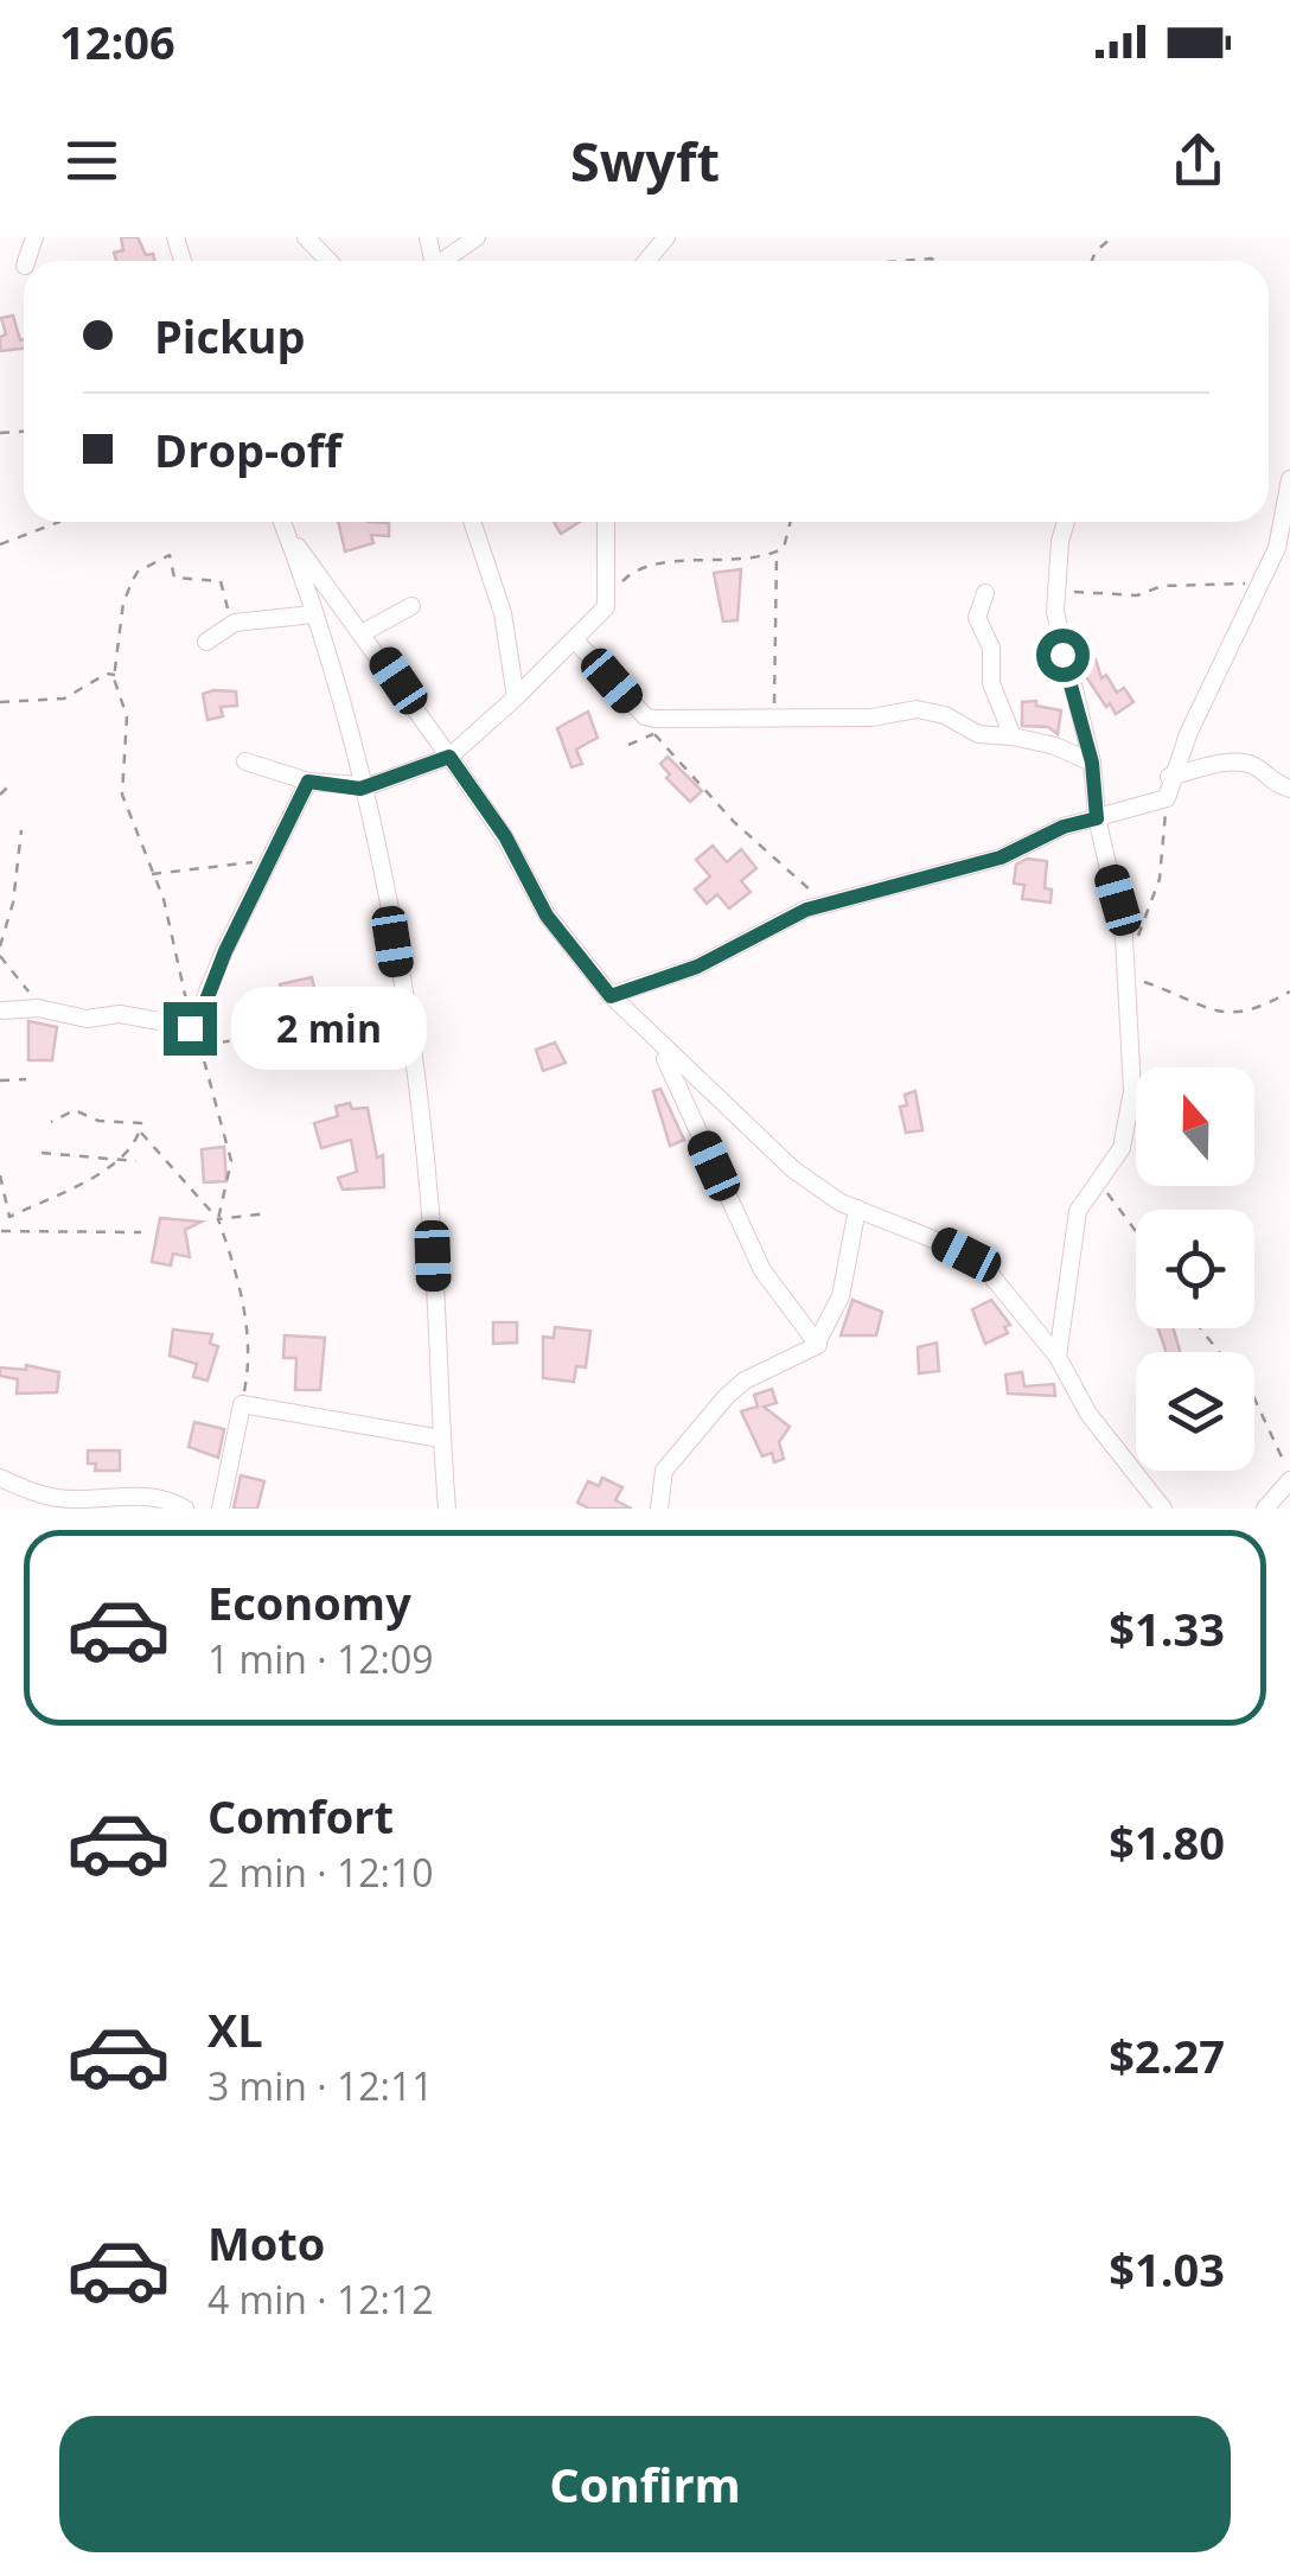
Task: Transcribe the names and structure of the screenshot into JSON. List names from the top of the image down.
{
  "north": "top",
  "page": {
    "status": "12:06",
    "header": "Swyft",
    "banner": ["Pickup", "Drop-off"],
    "bubble": "2 min",
    "list": [
      {
        "name": "Economy",
        "note": "1 min · 12:09",
        "value": "$1.33"
      },
      {
        "name": "Comfort",
        "note": "2 min · 12:10",
        "value": "$1.80"
      },
      {
        "name": "XL",
        "note": "3 min · 12:11",
        "value": "$2.27"
      },
      {
        "name": "Moto",
        "note": "4 min · 12:12",
        "value": "$1.03"
      }
    ],
    "buttons": "Confirm"
  }
}
